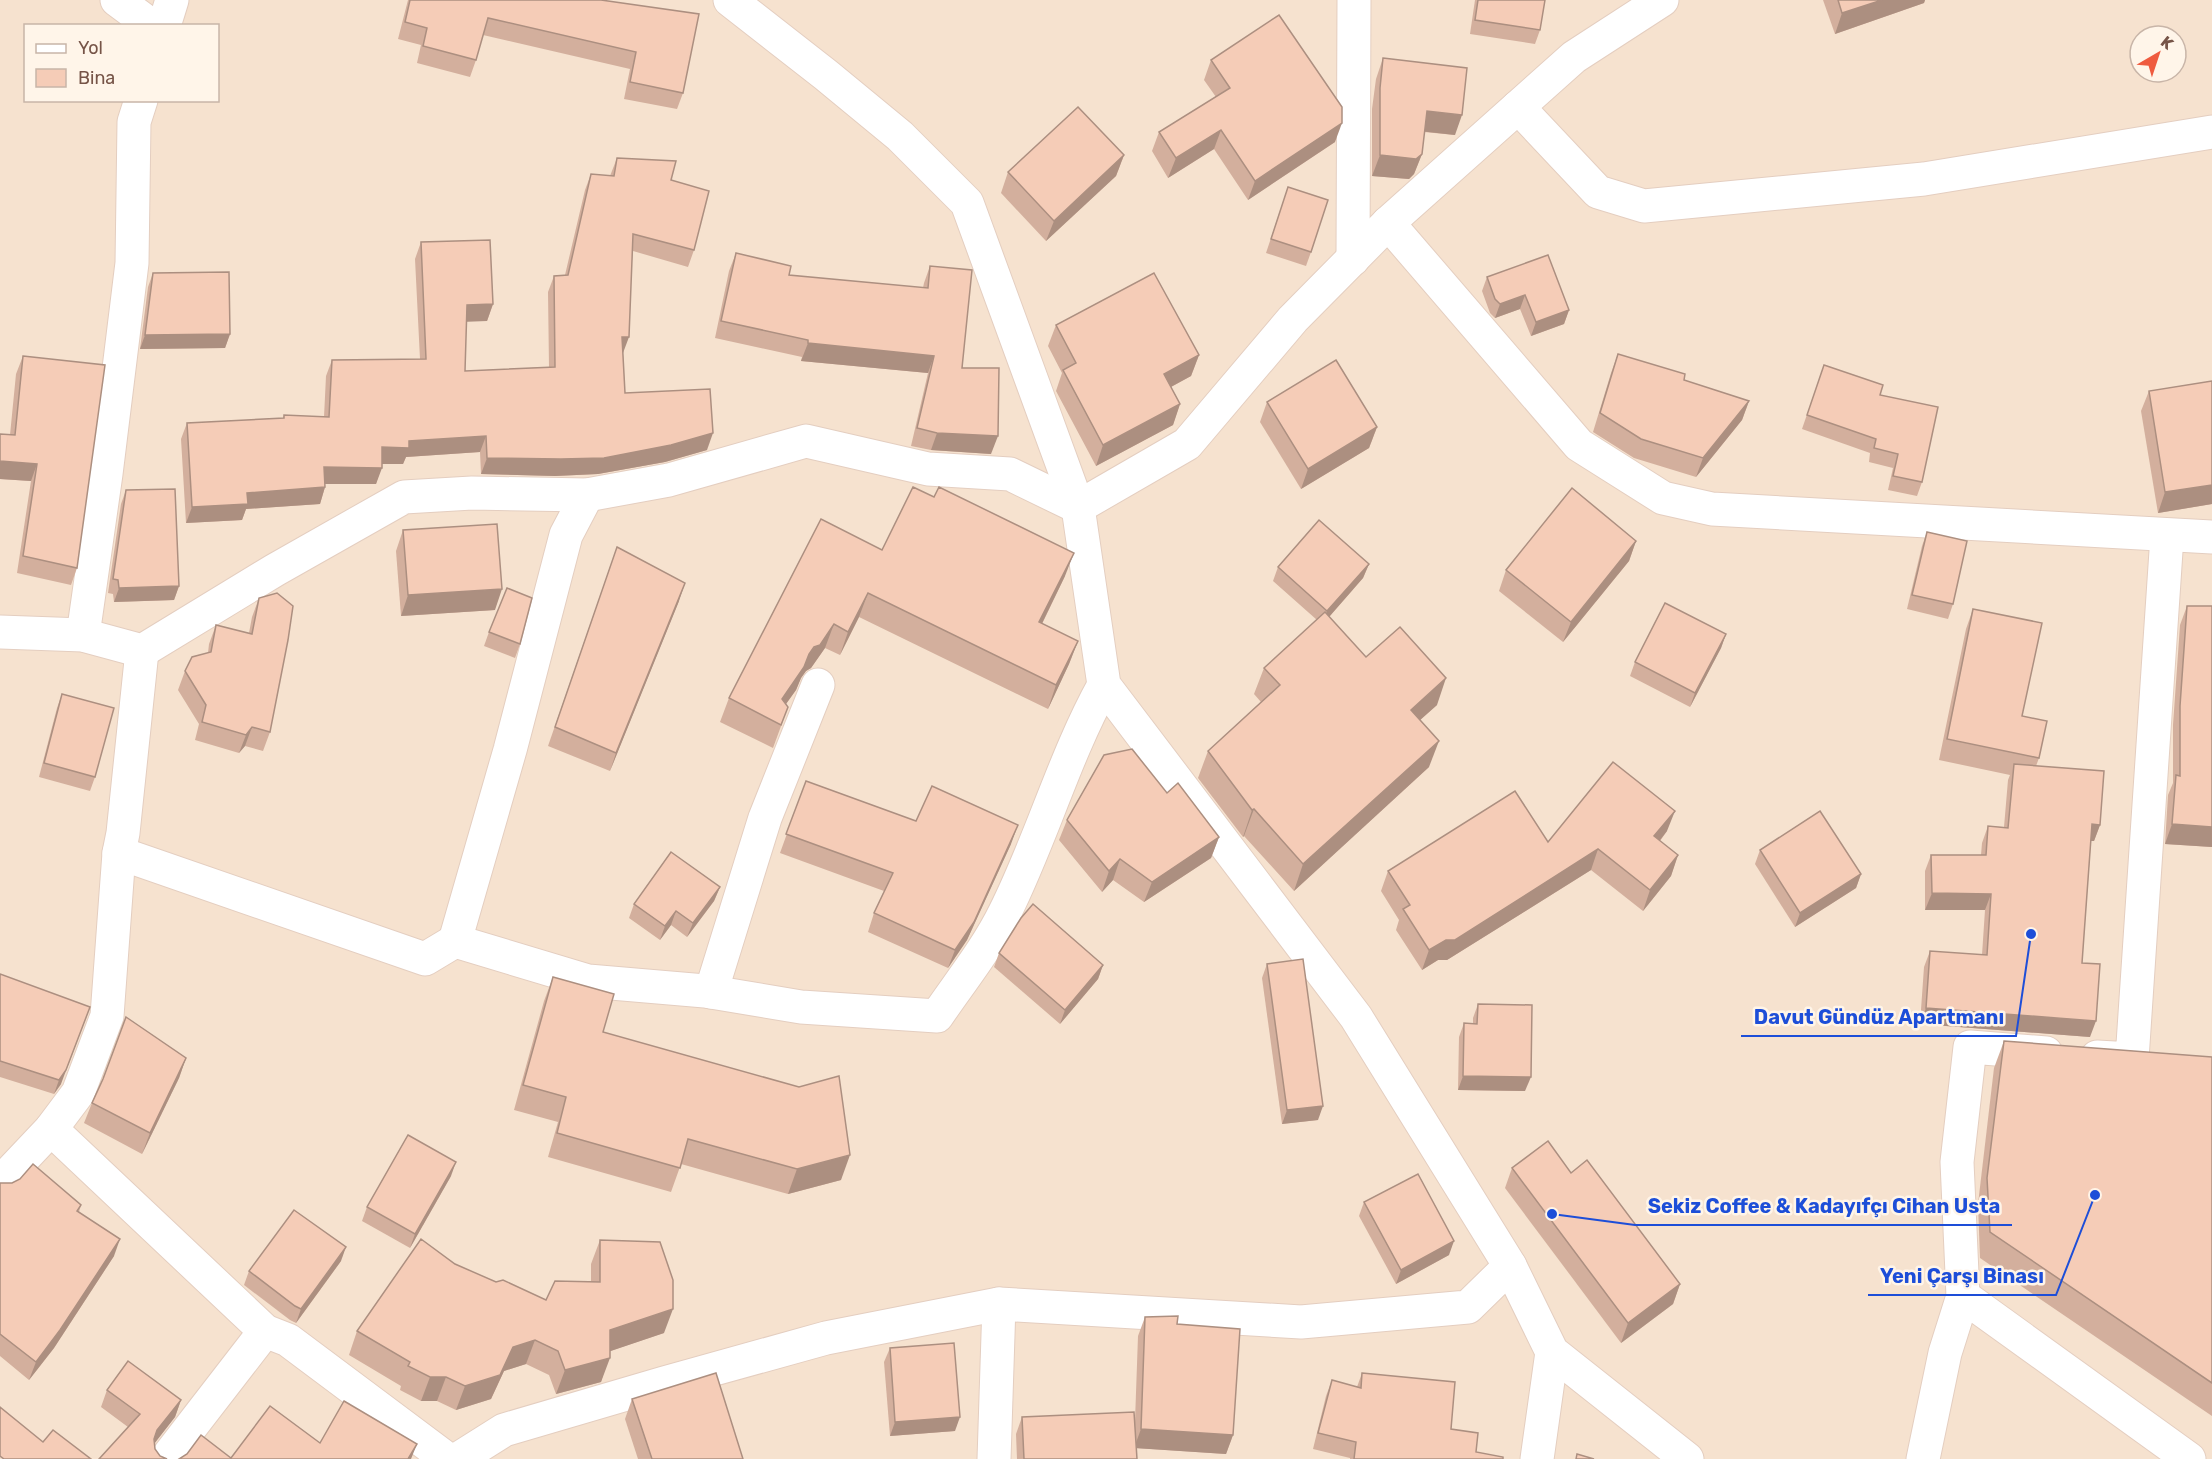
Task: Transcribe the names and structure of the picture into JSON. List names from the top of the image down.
{
  "places": ["Davut Gündüz Apartmanı", "Yeni Çarşı Binası", "Sekiz Coffee & Kadayıfçı Cihan Usta"],
  "legend": ["Yol", "Bina"],
  "north": "top right"
}
